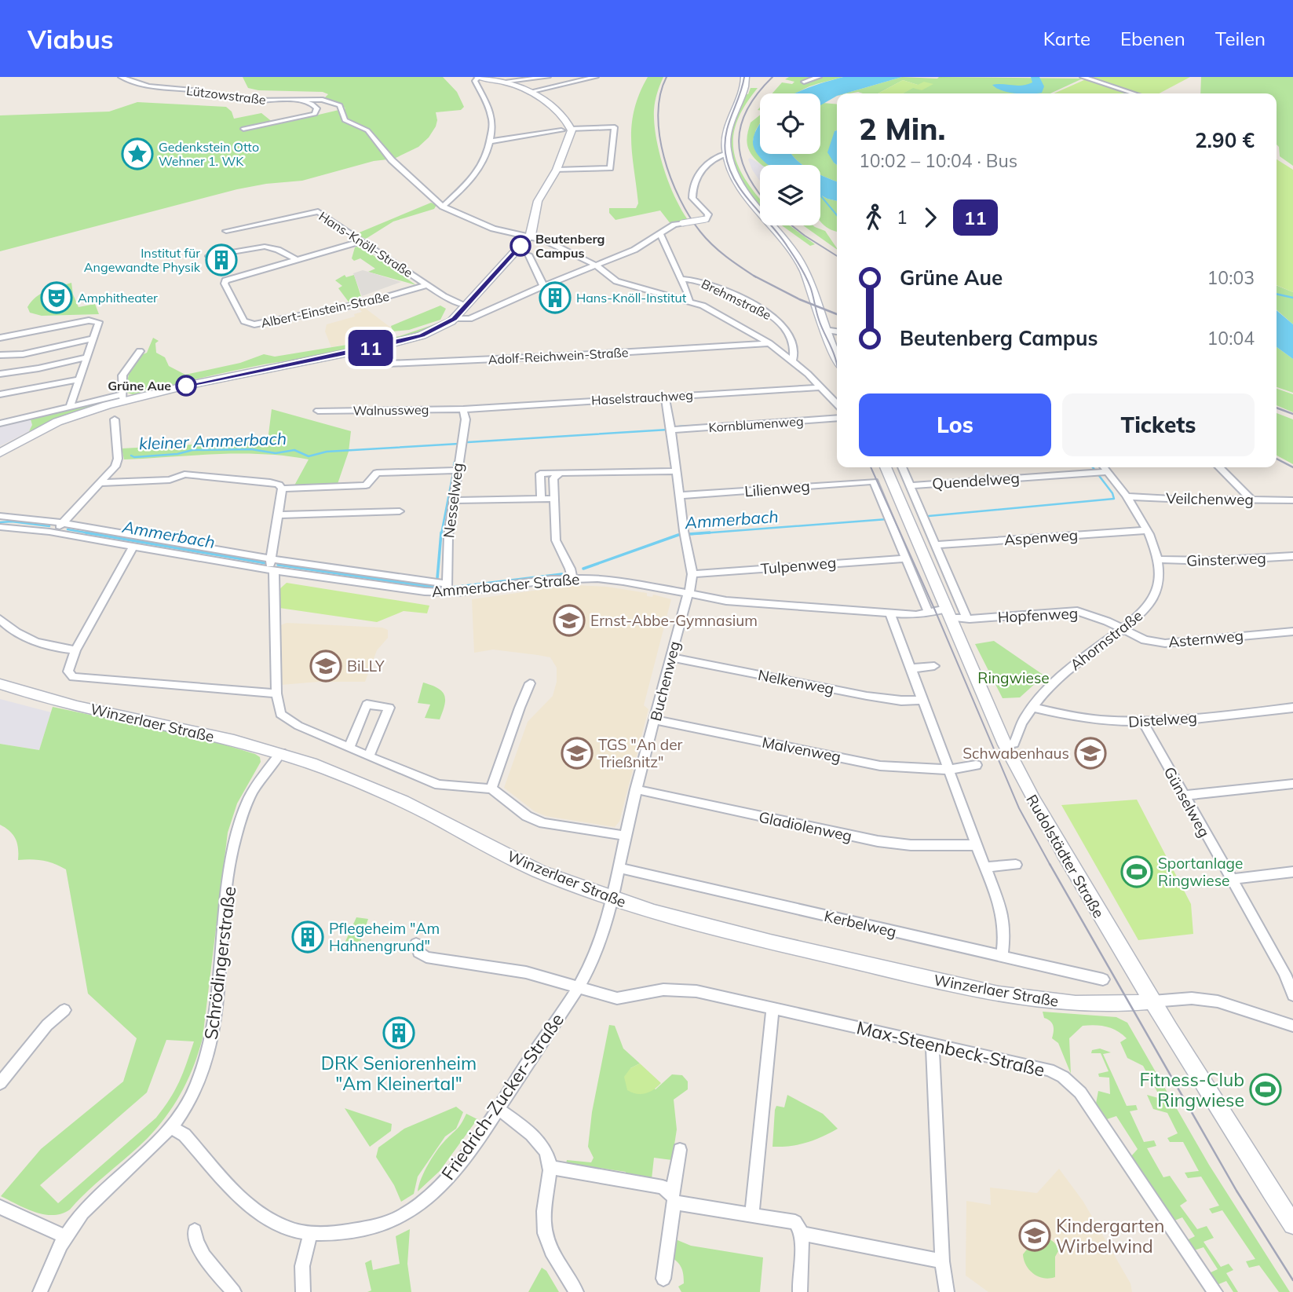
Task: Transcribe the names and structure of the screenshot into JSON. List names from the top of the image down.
{
  "streets": {
    "main road": ["Winzerlaer Straße", "Rudolstädter Straße"],
    "street": [
      "Lützowstraße",
      "Hans-Knöll-Straße",
      "Brehmstraße",
      "Albert-Einstein-Straße",
      "Adolf-Reichwein-Straße",
      "Haselstrauchweg",
      "Walnussweg",
      "Kornblumenweg",
      "Quendelweg",
      "Lilienweg",
      "Veilchenweg",
      "Nesselweg",
      "Aspenweg",
      "Ginsterweg",
      "Tulpenweg",
      "Ammerbacher Straße",
      "Hopfenweg",
      "Asternweg",
      "Ahornstraße",
      "Buchenweg",
      "Nelkenweg",
      "Distelweg",
      "Malvenweg",
      "Günselweg",
      "Gladiolenweg",
      "Kerbelweg",
      "Schrödingerstraße",
      "Max-Steenbeck-Straße",
      "Friedrich-Zucker-Straße"
    ]
  },
  "crossings": [
    ["Hans-Knöll-Straße", "Albert-Einstein-Straße"],
    ["Haselstrauchweg", "Walnussweg"],
    ["Haselstrauchweg", "Nesselweg"],
    ["Haselstrauchweg", "Buchenweg"],
    ["Walnussweg", "Nesselweg"],
    ["Kornblumenweg", "Buchenweg"],
    ["Quendelweg", "Ahornstraße"],
    ["Lilienweg", "Tulpenweg"],
    ["Lilienweg", "Buchenweg"],
    ["Veilchenweg", "Ahornstraße"],
    ["Nesselweg", "Ammerbacher Straße"],
    ["Aspenweg", "Ahornstraße"],
    ["Ginsterweg", "Ahornstraße"],
    ["Tulpenweg", "Buchenweg"],
    ["Ammerbacher Straße", "Hopfenweg"],
    ["Ammerbacher Straße", "Buchenweg"],
    ["Ammerbacher Straße", "Rudolstädter Straße"],
    ["Hopfenweg", "Asternweg"],
    ["Hopfenweg", "Ahornstraße"],
    ["Hopfenweg", "Rudolstädter Straße"],
    ["Asternweg", "Ahornstraße"],
    ["Ahornstraße", "Distelweg"],
    ["Ahornstraße", "Rudolstädter Straße"],
    ["Buchenweg", "Nelkenweg"],
    ["Buchenweg", "Winzerlaer Straße"],
    ["Buchenweg", "Malvenweg"],
    ["Buchenweg", "Gladiolenweg"],
    ["Buchenweg", "Kerbelweg"],
    ["Buchenweg", "Friedrich-Zucker-Straße"],
    ["Distelweg", "Günselweg"],
    ["Winzerlaer Straße", "Rudolstädter Straße"],
    ["Winzerlaer Straße", "Schrödingerstraße"],
    ["Winzerlaer Straße", "Friedrich-Zucker-Straße"],
    ["Schrödingerstraße", "Friedrich-Zucker-Straße"],
    ["Max-Steenbeck-Straße", "Friedrich-Zucker-Straße"]
  ],
  "water": ["kleiner Ammerbach", "Ammerbach"],
  "parks": ["Ringwiese"],
  "places": {
    "place": ["Gedenkstein Otto Wehner 1. WK"],
    "other": ["Beutenberg Campus", "Grüne Aue"],
    "building": [
      "Institut für Angewandte Physik",
      "Hans-Knöll-Institut",
      "Pflegeheim \"Am Hahnengrund\"",
      "DRK Seniorenheim \"Am Kleinertal\""
    ],
    "theatre": ["Amphitheater"],
    "school or university": [
      "Ernst-Abbe-Gymnasium",
      "BiLLY",
      "TGS \"An der Trießnitz\"",
      "Schwabenhaus",
      "Kindergarten Wirbelwind"
    ],
    "sports": ["Sportanlage Ringwiese", "Fitness-Club Ringwiese"]
  },
  "lines": ["bus line 11"],
  "page": {
    "header": "Viabus",
    "nav": ["Karte", "Ebenen", "Teilen"],
    "on_map": "11",
    "heading": ["2 Min.", "10:02 – 10:04 · Bus", "2.90 €"],
    "legs": ["1", "11"],
    "list": [
      {
        "name": "Grüne Aue",
        "value": "10:03"
      },
      {
        "name": "Beutenberg Campus",
        "value": "10:04"
      }
    ],
    "buttons": ["Los", "Tickets"]
  }
}
